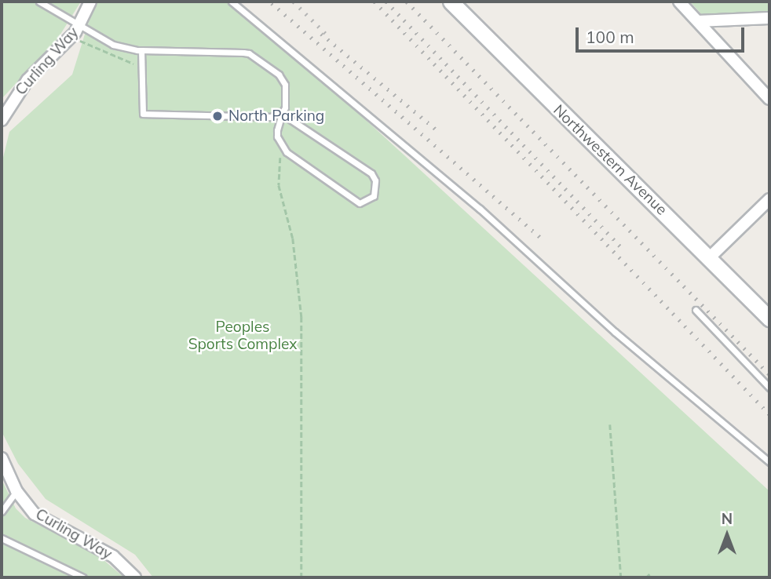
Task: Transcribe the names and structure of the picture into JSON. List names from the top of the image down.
{
  "streets": {
    "street": ["Curling Way", "Northwestern Avenue"]
  },
  "parks": ["Peoples Sports Complex"],
  "places": ["North Parking"],
  "scale_bar": "100 m",
  "north": "top"
}
